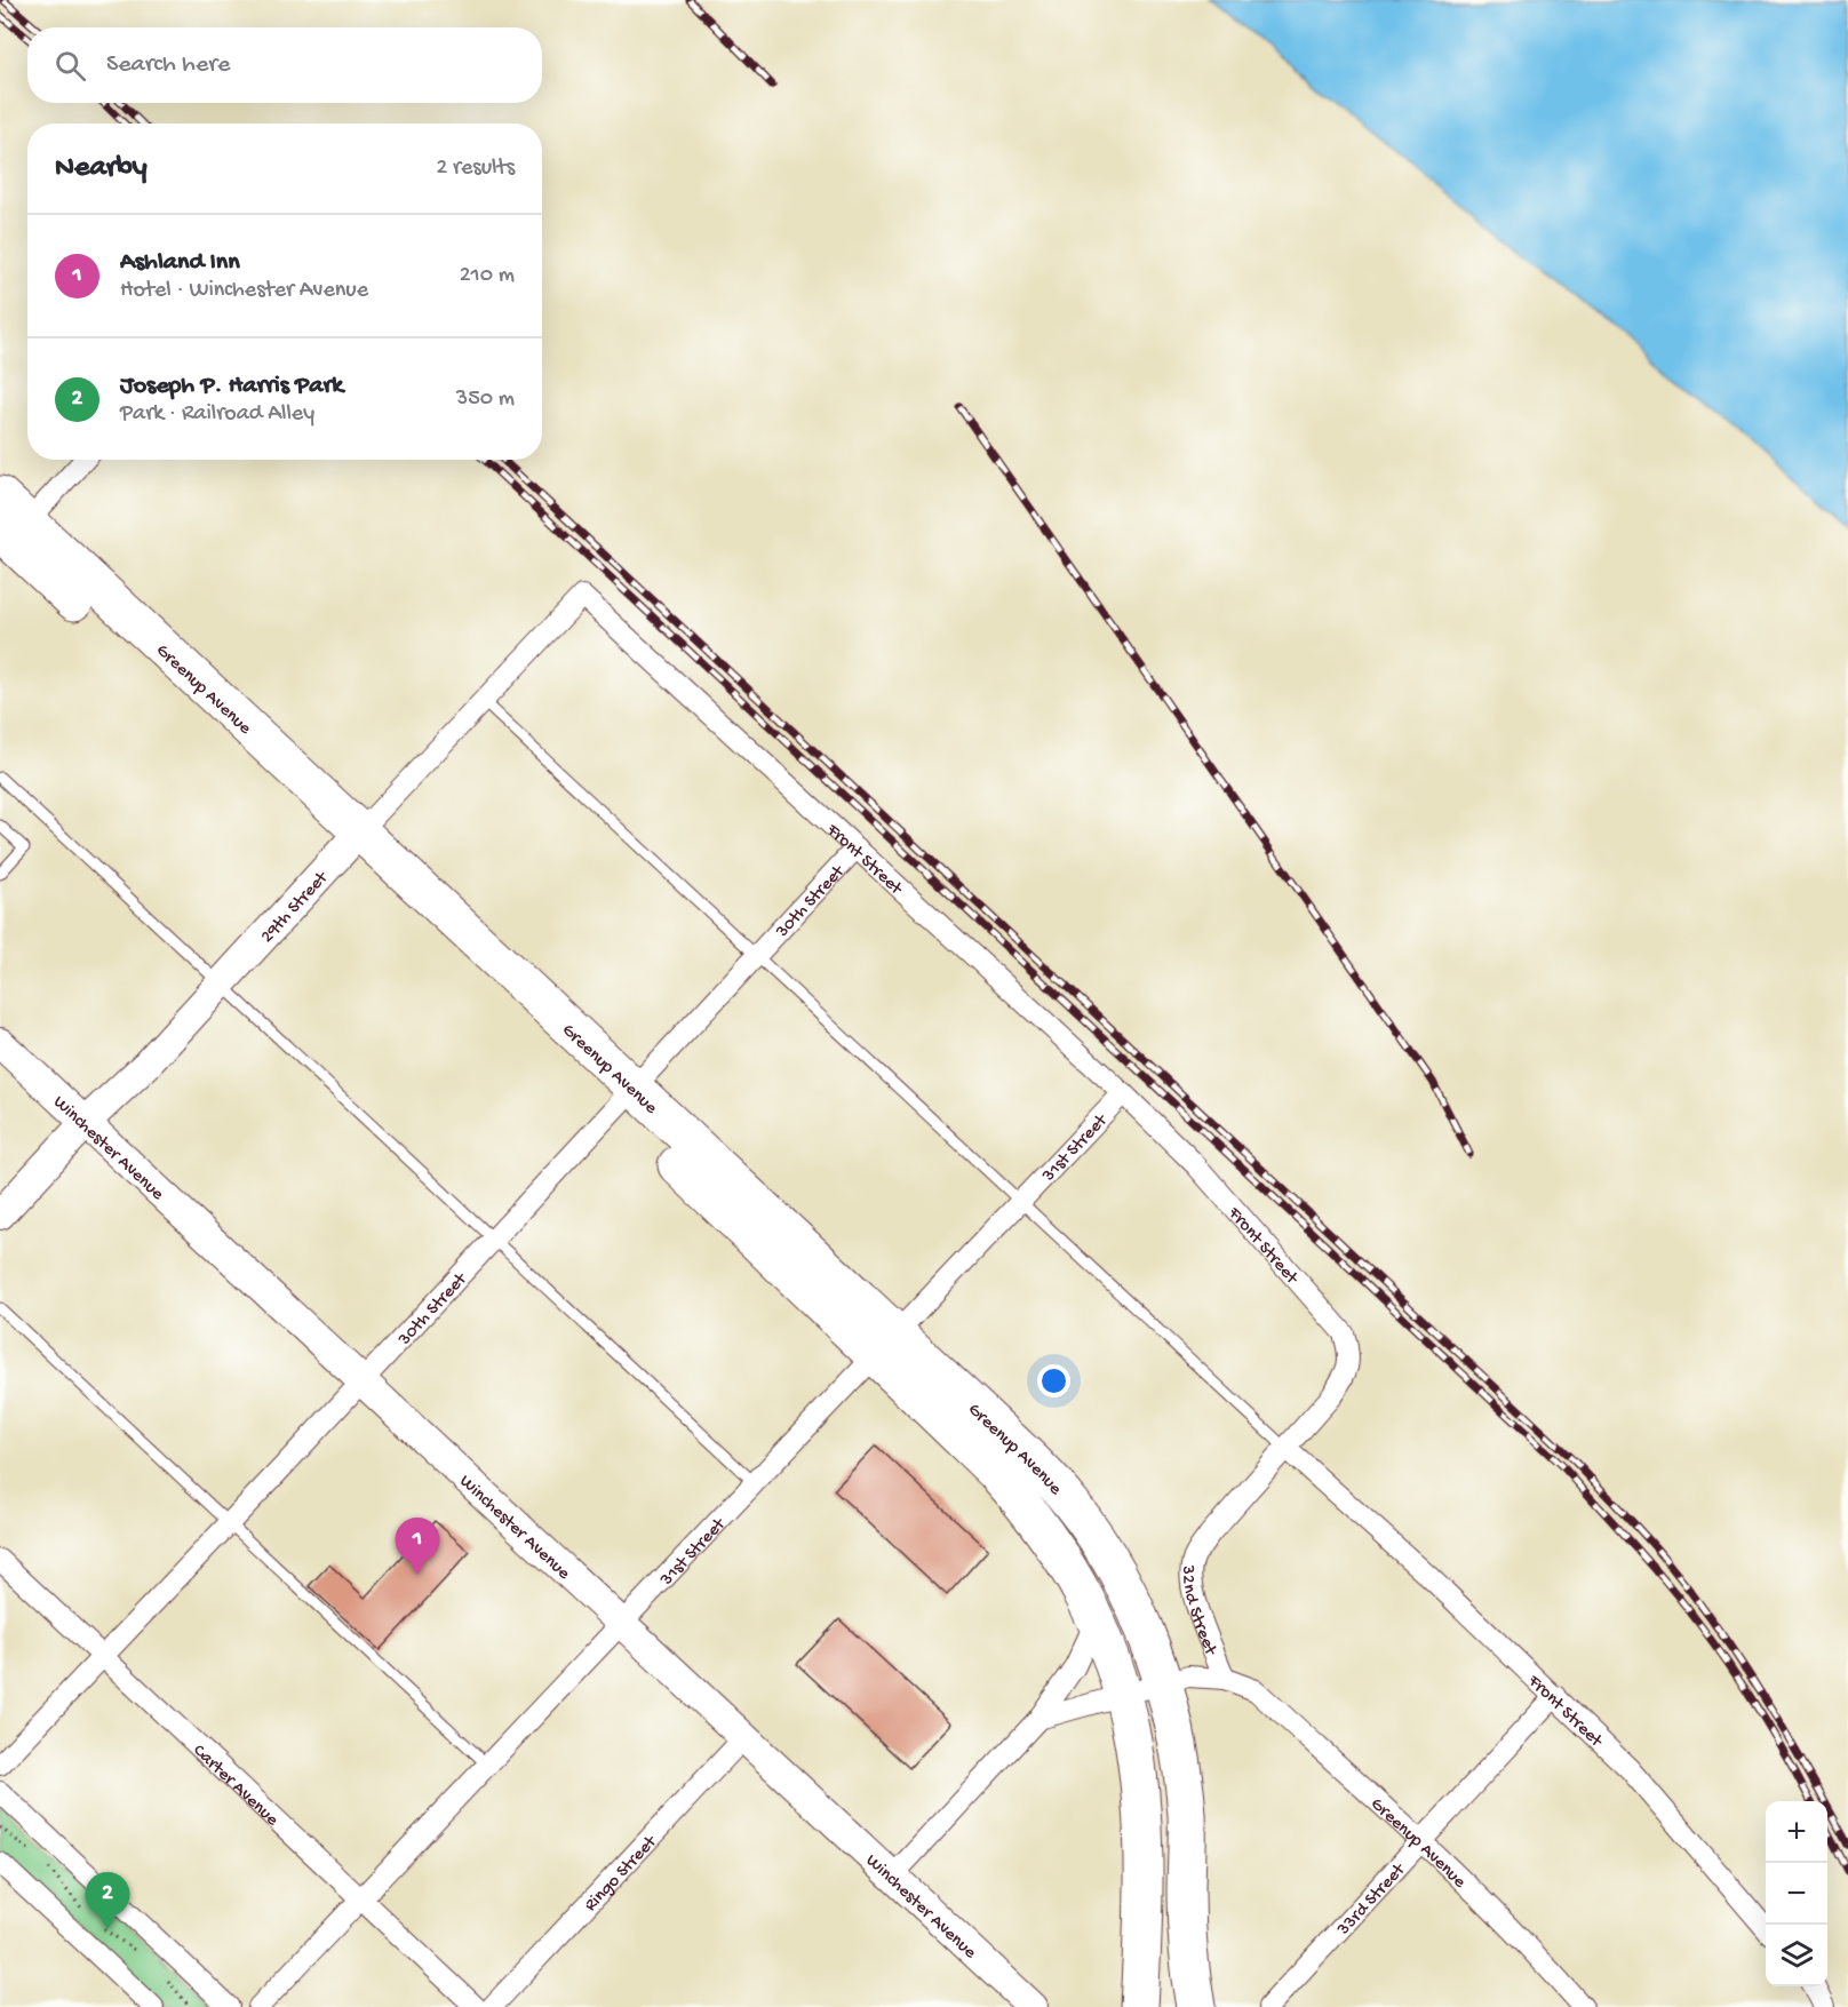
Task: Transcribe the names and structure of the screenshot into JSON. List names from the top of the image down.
{
  "streets": {
    "highway": ["Greenup Avenue"],
    "main road": ["29th Street", "Winchester Avenue"],
    "street": [
      "Front Street",
      "30th Street",
      "31st Street",
      "32nd Street",
      "Carter Avenue",
      "Ringo Street",
      "33rd Street"
    ]
  },
  "crossings": [
    ["Greenup Avenue", "30th Street"],
    ["Greenup Avenue", "29th Street"],
    ["Greenup Avenue", "31st Street"],
    ["Greenup Avenue", "32nd Street"],
    ["Greenup Avenue", "33rd Street"],
    ["Front Street", "30th Street"],
    ["Front Street", "29th Street"],
    ["Front Street", "31st Street"],
    ["Front Street", "32nd Street"],
    ["Front Street", "33rd Street"],
    ["30th Street", "Winchester Avenue"],
    ["30th Street", "Carter Avenue"],
    ["29th Street", "Winchester Avenue"],
    ["Winchester Avenue", "31st Street"],
    ["Winchester Avenue", "Ringo Street"],
    ["31st Street", "Carter Avenue"]
  ],
  "page": {
    "search": "Search here",
    "heading": ["Nearby", "2 results"],
    "list": [
      {
        "mark": "1",
        "name": "Ashland Inn",
        "note": "Hotel · Winchester Avenue",
        "value": "210 m"
      },
      {
        "mark": "2",
        "name": "Joseph P. Harris Park",
        "note": "Park · Railroad Alley",
        "value": "350 m"
      }
    ],
    "pins": ["1", "2"],
    "map_buttons": ["+", "−"]
  }
}
